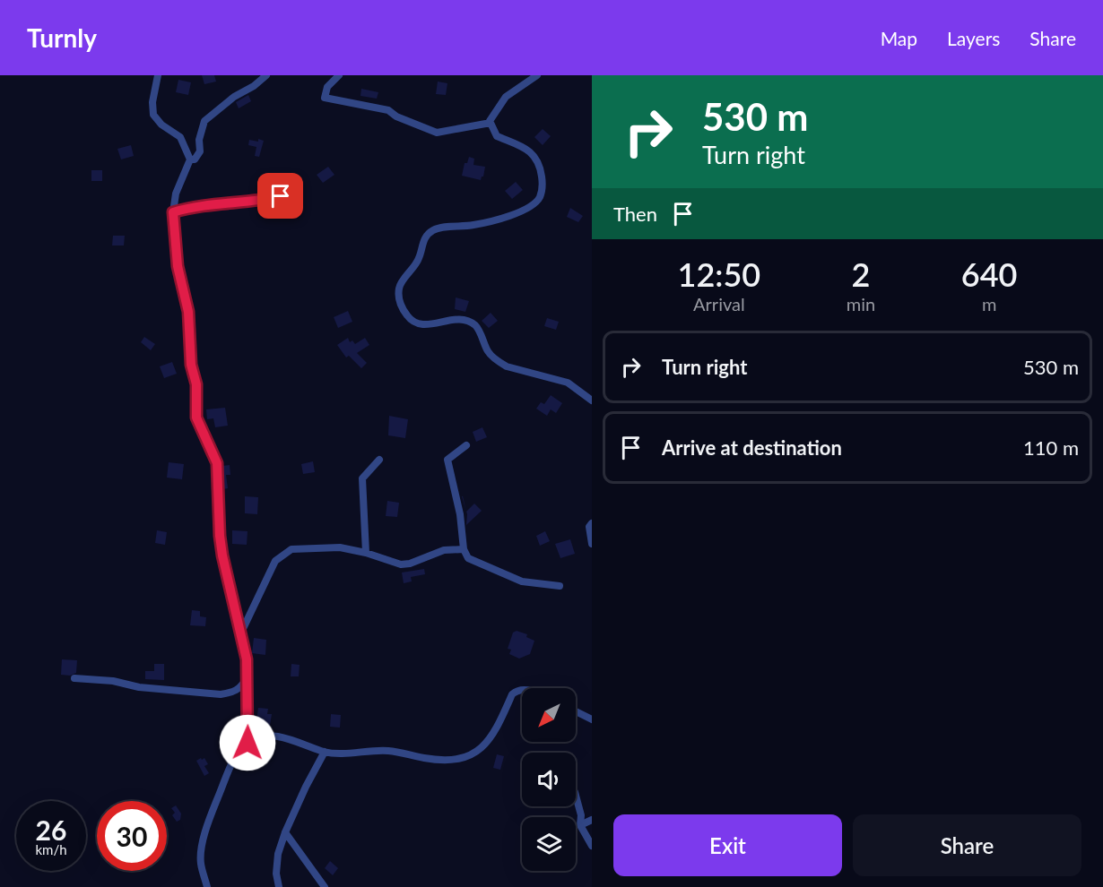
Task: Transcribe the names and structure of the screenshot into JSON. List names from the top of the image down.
{
  "north": "bottom left",
  "page": {
    "header": "Turnly",
    "nav": ["Map", "Layers", "Share"],
    "turn": ["530 m", "Turn right"],
    "then": "Then",
    "eta": [
      "12:50",
      "Arrival",
      "2",
      "min",
      "640",
      "m"
    ],
    "list": [
      {
        "name": "Turn right",
        "value": "530 m"
      },
      {
        "name": "Arrive at destination",
        "value": "110 m"
      }
    ],
    "speed": "26 km/h",
    "limit": "30",
    "buttons": ["Exit", "Share"]
  }
}
